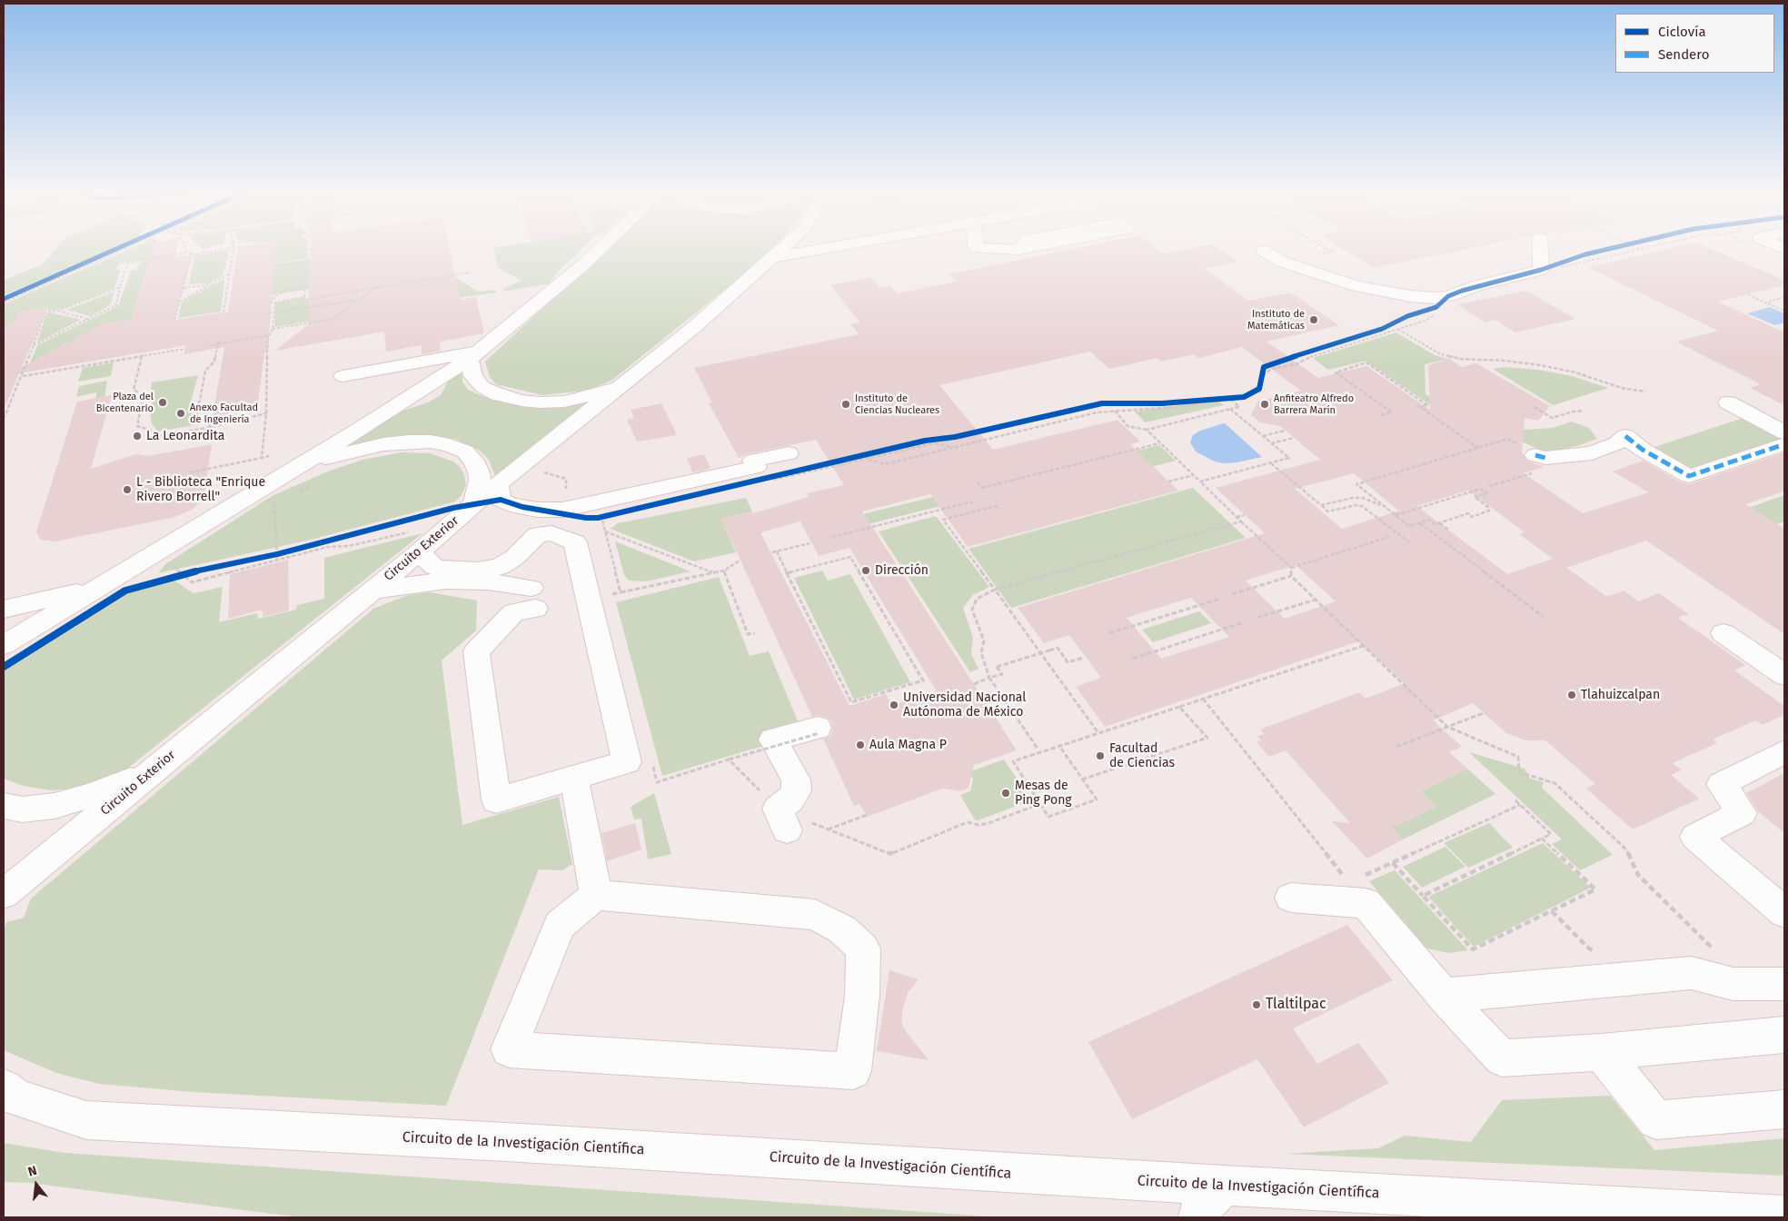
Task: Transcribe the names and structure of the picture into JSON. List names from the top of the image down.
{
  "streets": {
    "street": ["Circuito Exterior", "Circuito de la Investigación Científica"]
  },
  "places": [
    "Instituto de Matemáticas",
    "Plaza del Bicentenario",
    "Instituto de Ciencias Nucleares",
    "Anfiteatro Alfredo Barrera Marín",
    "Anexo Facultad de Ingeniería",
    "La Leonardita",
    "L - Biblioteca \"Enrique Rivero Borrell\"",
    "Dirección",
    "Tlahuizcalpan",
    "Universidad Nacional Autónoma de México",
    "Aula Magna P",
    "Facultad de Ciencias",
    "Mesas de Ping Pong",
    "Tlaltilpac"
  ],
  "legend": ["Ciclovía", "Sendero"],
  "north": "top"
}
